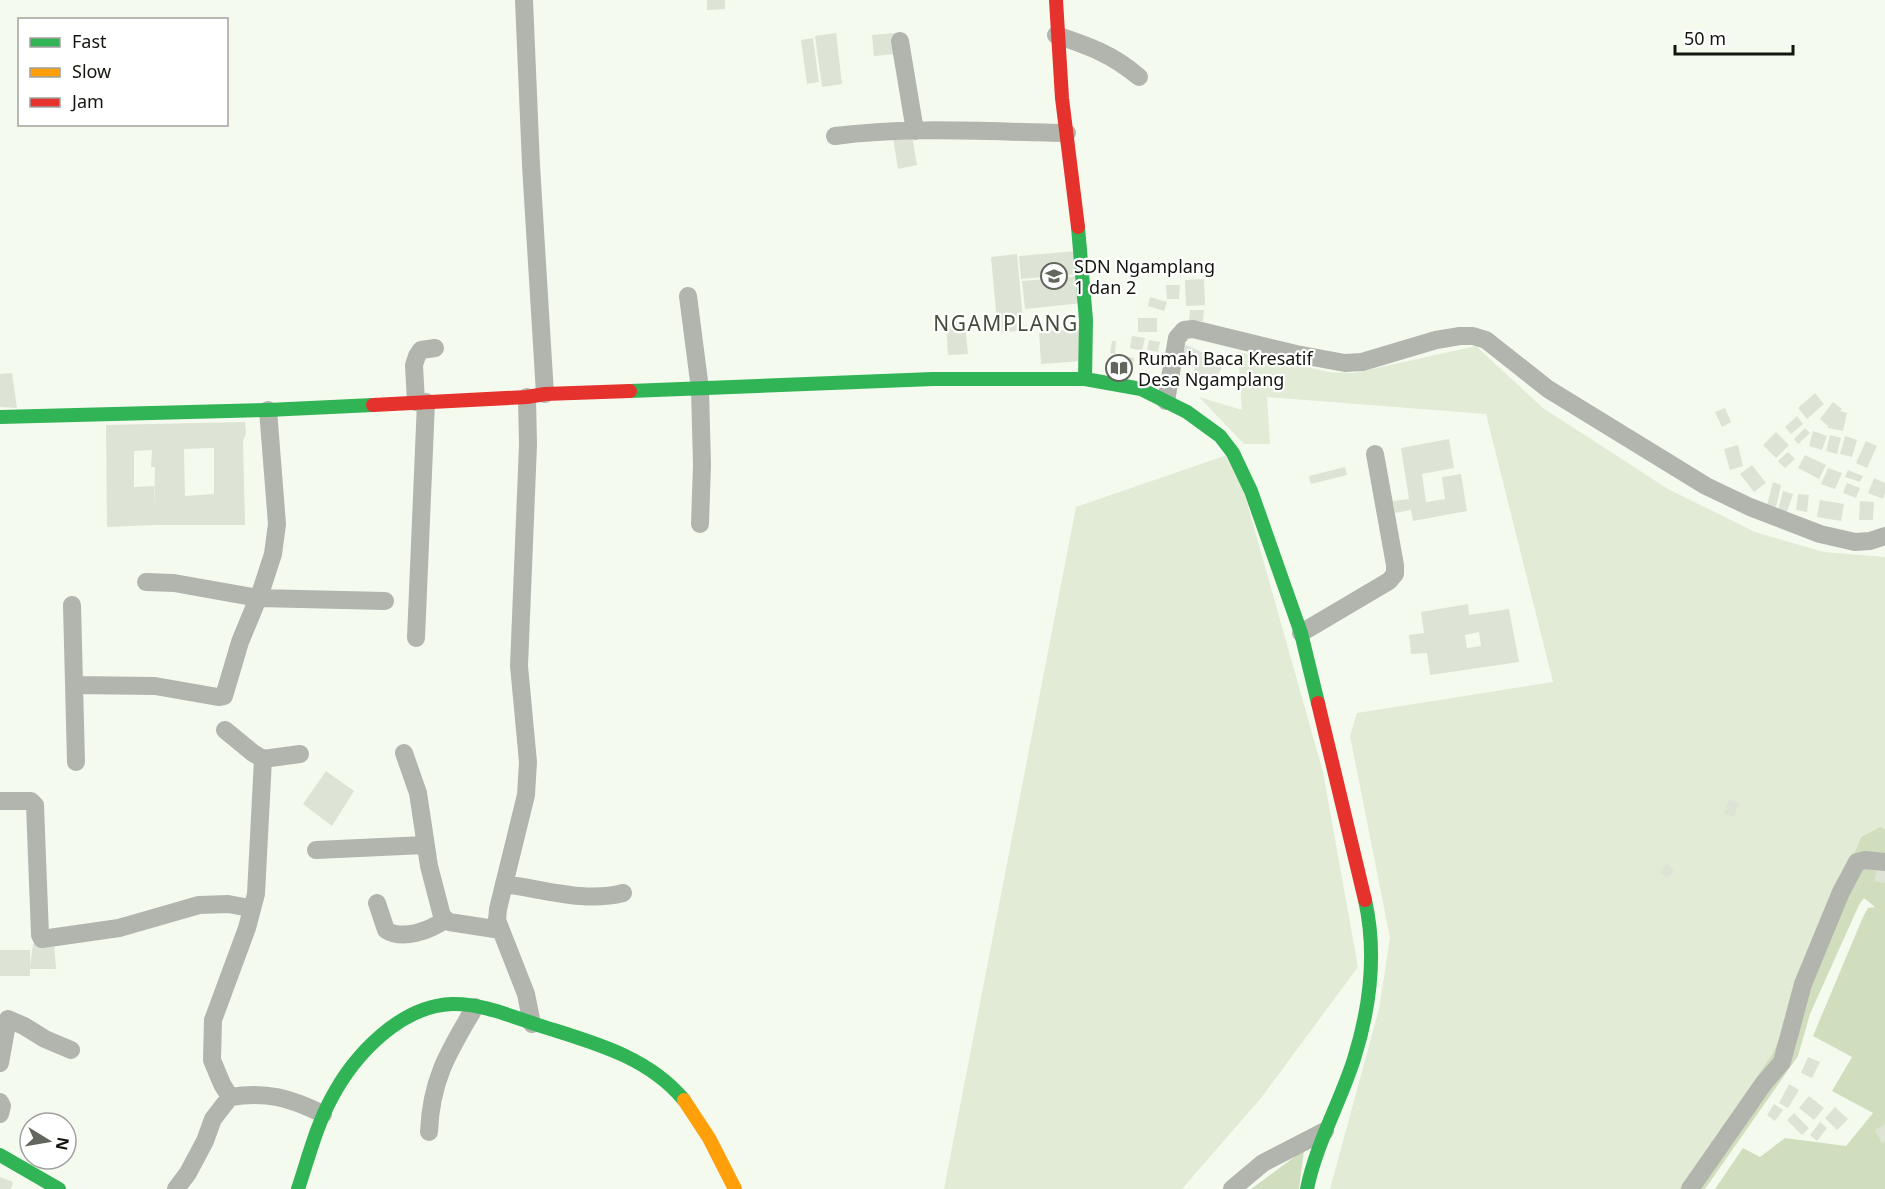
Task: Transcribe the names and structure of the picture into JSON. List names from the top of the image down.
{
  "districts": ["NGAMPLANG"],
  "places": {
    "school or university": ["SDN Ngamplang 1 dan 2"],
    "library": ["Rumah Baca Kresatif Desa Ngamplang"]
  },
  "legend": ["Fast", "Slow", "Jam"],
  "scale_bar": "50 m",
  "north": "right"
}
